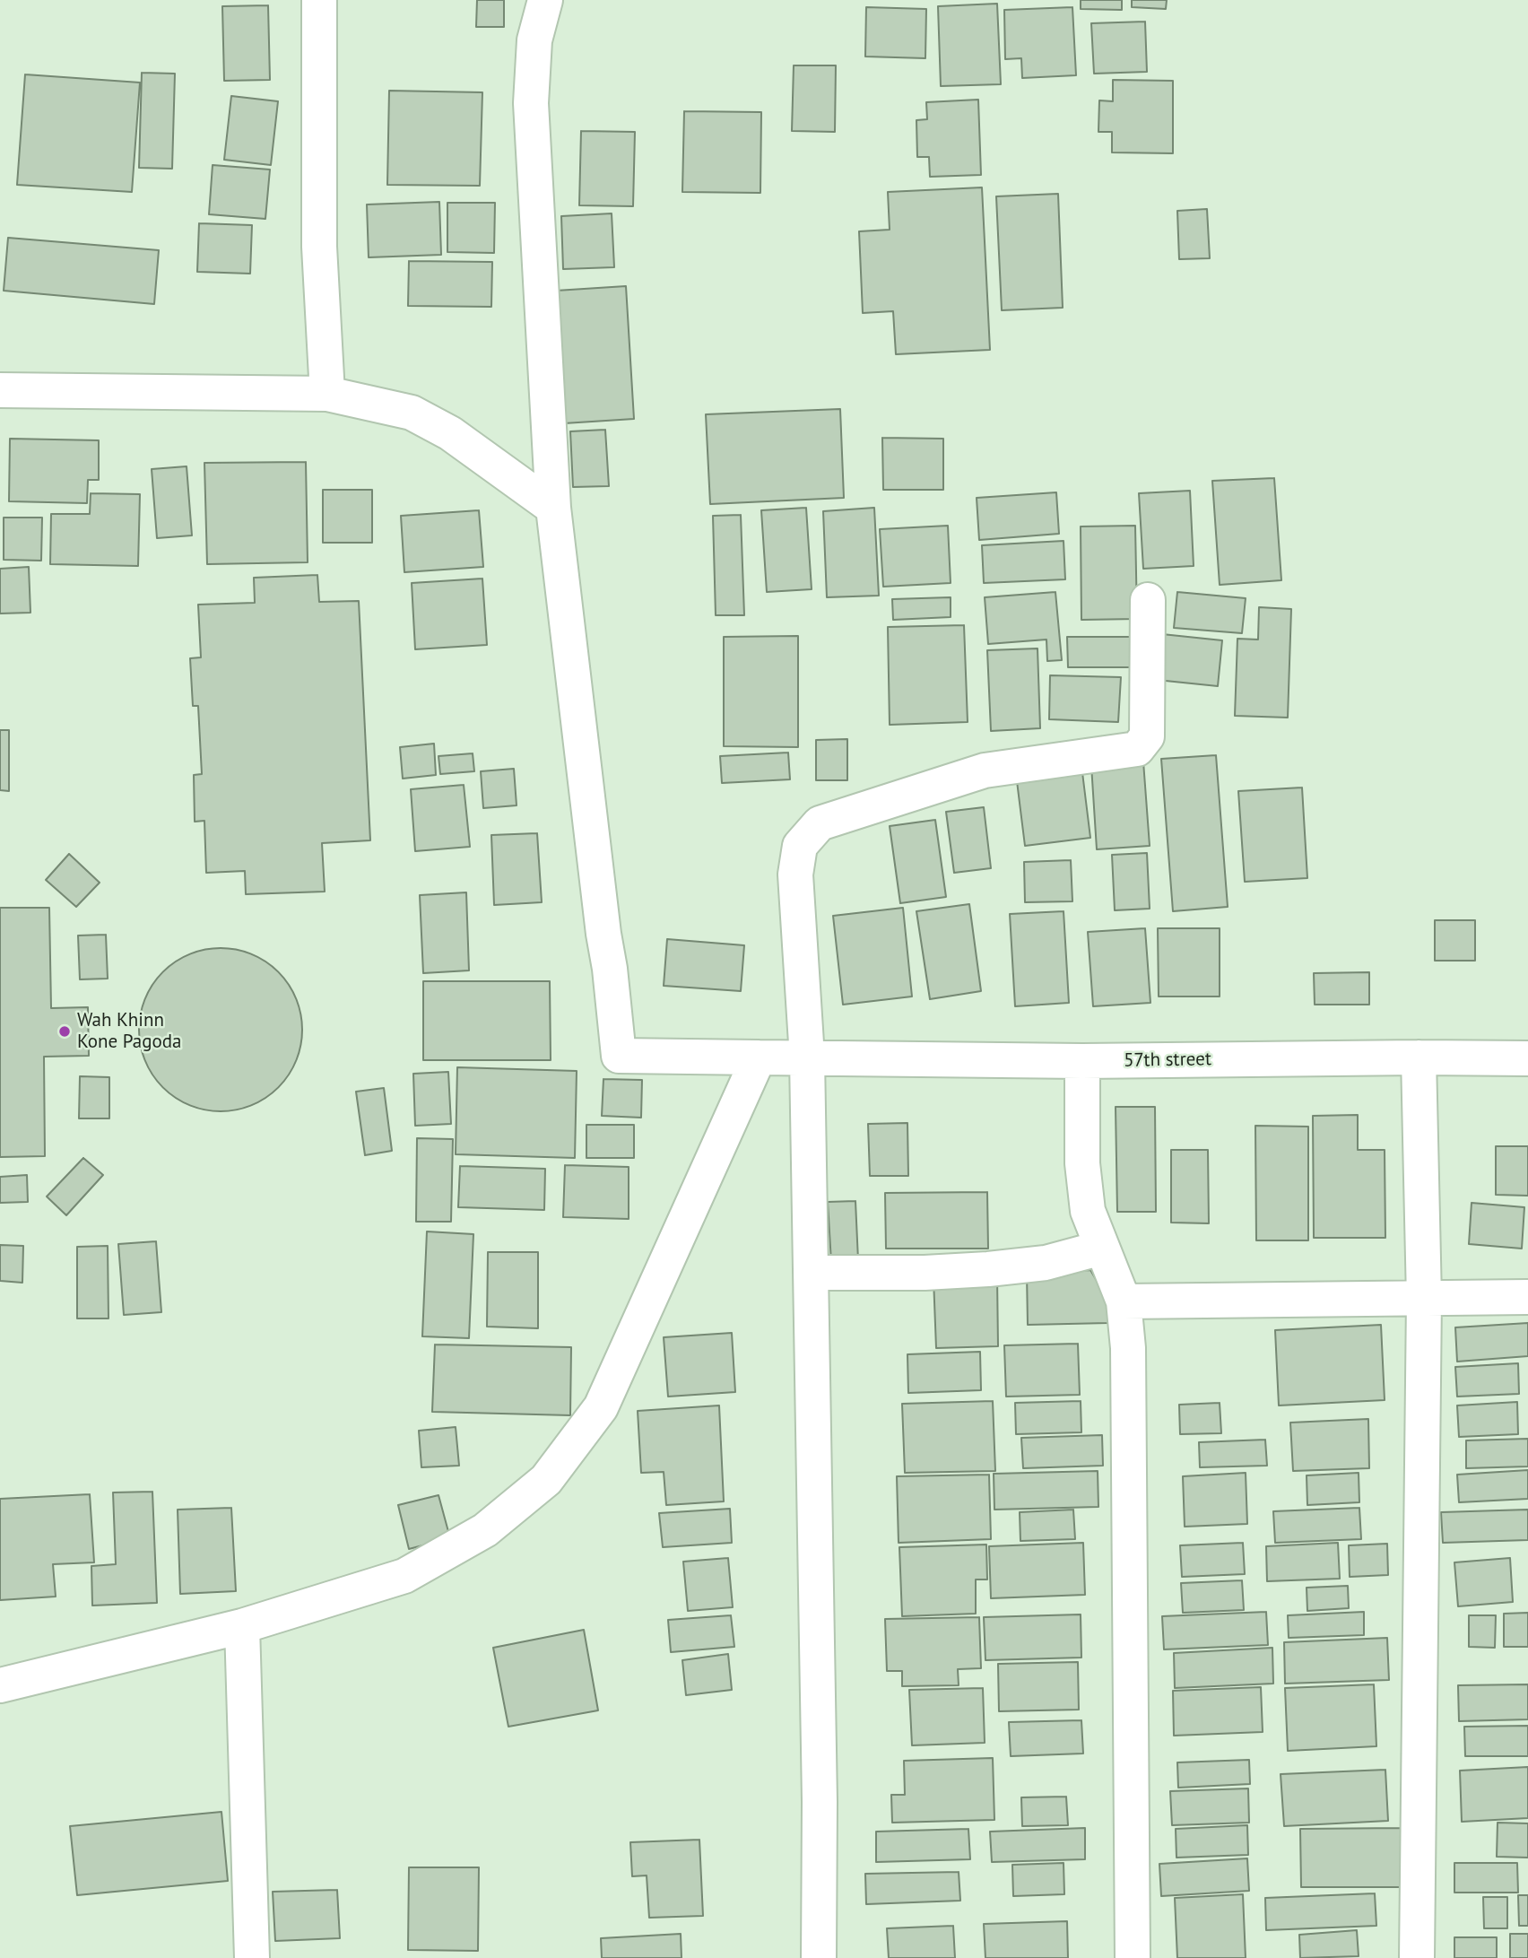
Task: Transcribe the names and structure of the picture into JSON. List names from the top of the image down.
{
  "streets": {
    "street": ["57th street"]
  },
  "places": ["Wah Khinn Kone Pagoda"]
}
